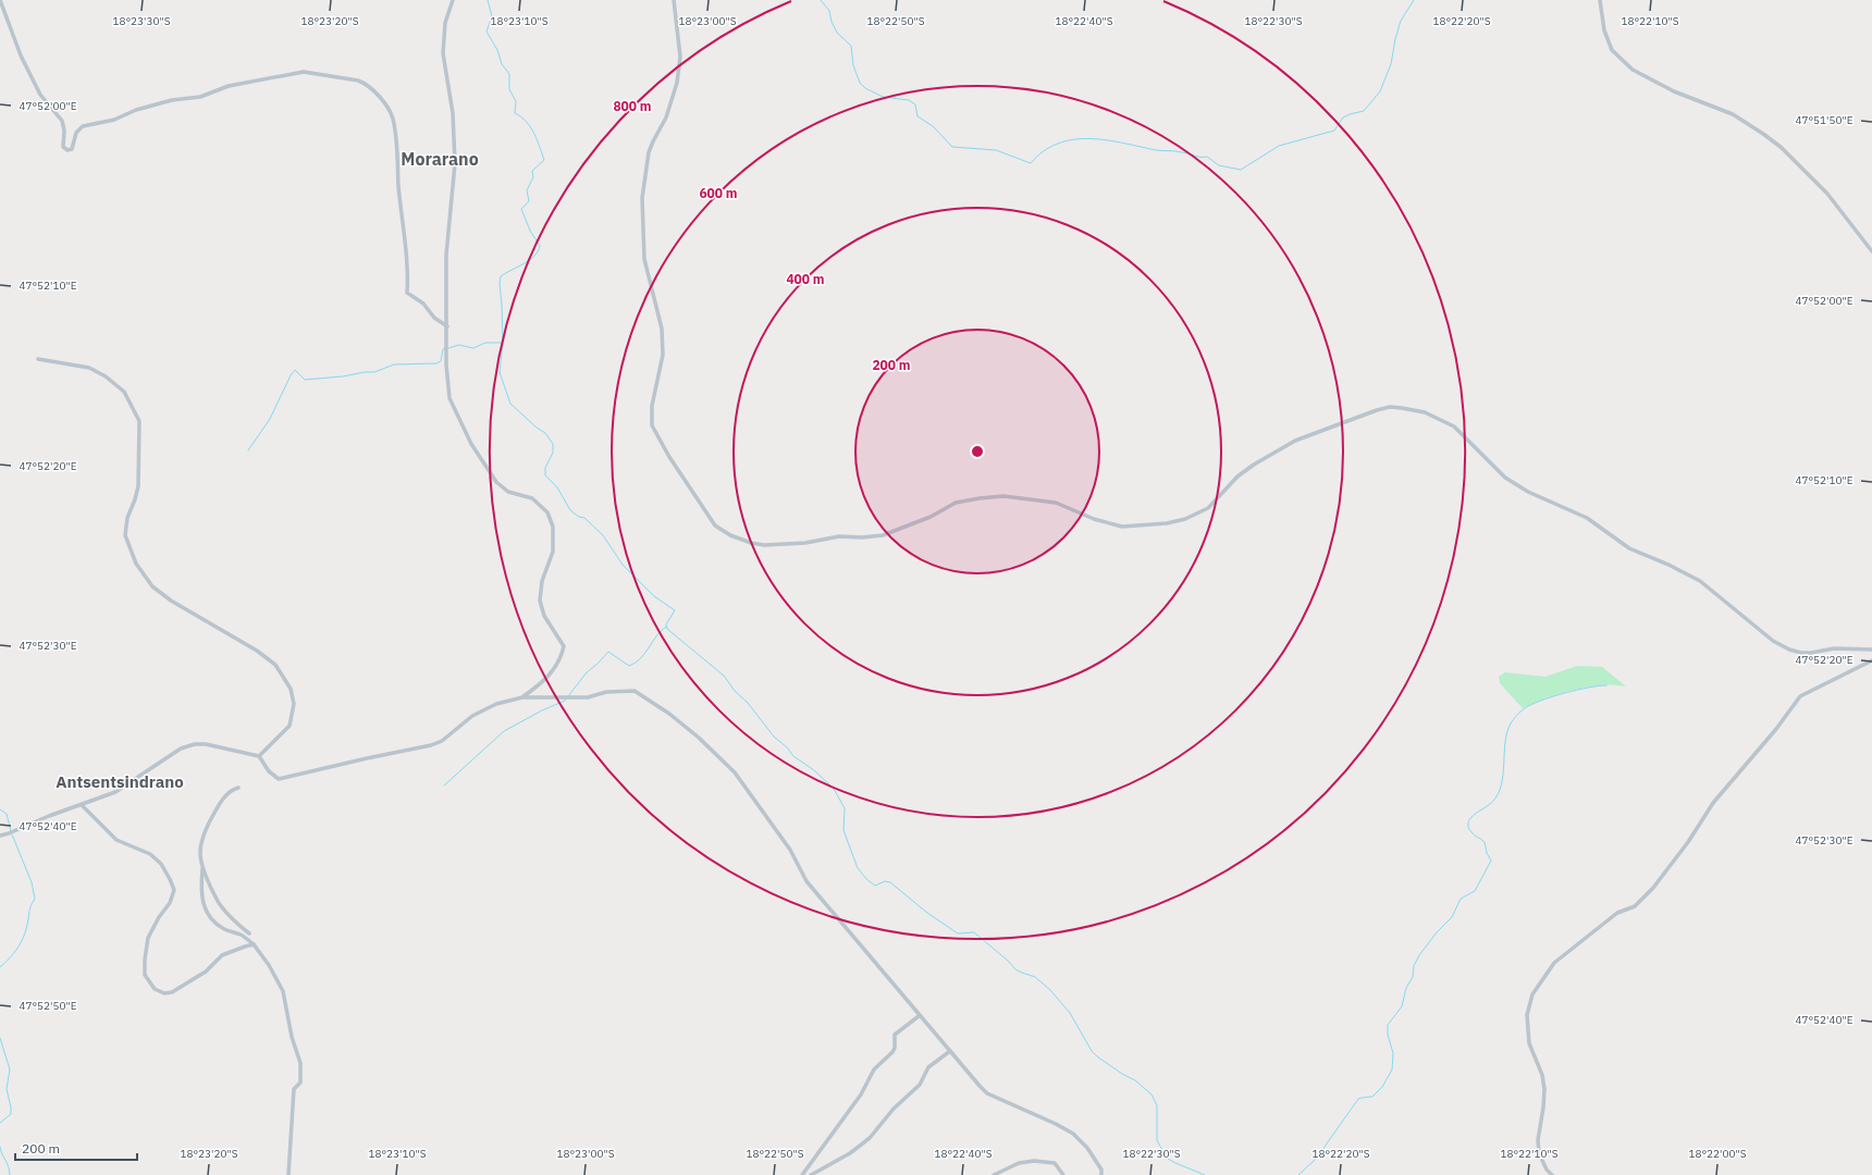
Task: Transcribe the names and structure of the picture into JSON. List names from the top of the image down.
{
  "districts": ["Morarano", "Antsentsindrano"],
  "scale_bar": "200 m",
  "coordinates": [
    "18°23'30\"S",
    "18°23'20\"S",
    "18°23'10\"S",
    "18°23'00\"S",
    "18°22'50\"S",
    "18°22'40\"S",
    "18°22'30\"S",
    "18°22'20\"S",
    "18°22'10\"S",
    "47°52'00\"E",
    "47°51'50\"E",
    "47°52'10\"E",
    "47°52'20\"E",
    "47°52'30\"E",
    "47°52'40\"E",
    "47°52'50\"E",
    "18°22'00\"S"
  ],
  "rings": [
    "800 m",
    "600 m",
    "400 m",
    "200 m"
  ]
}
